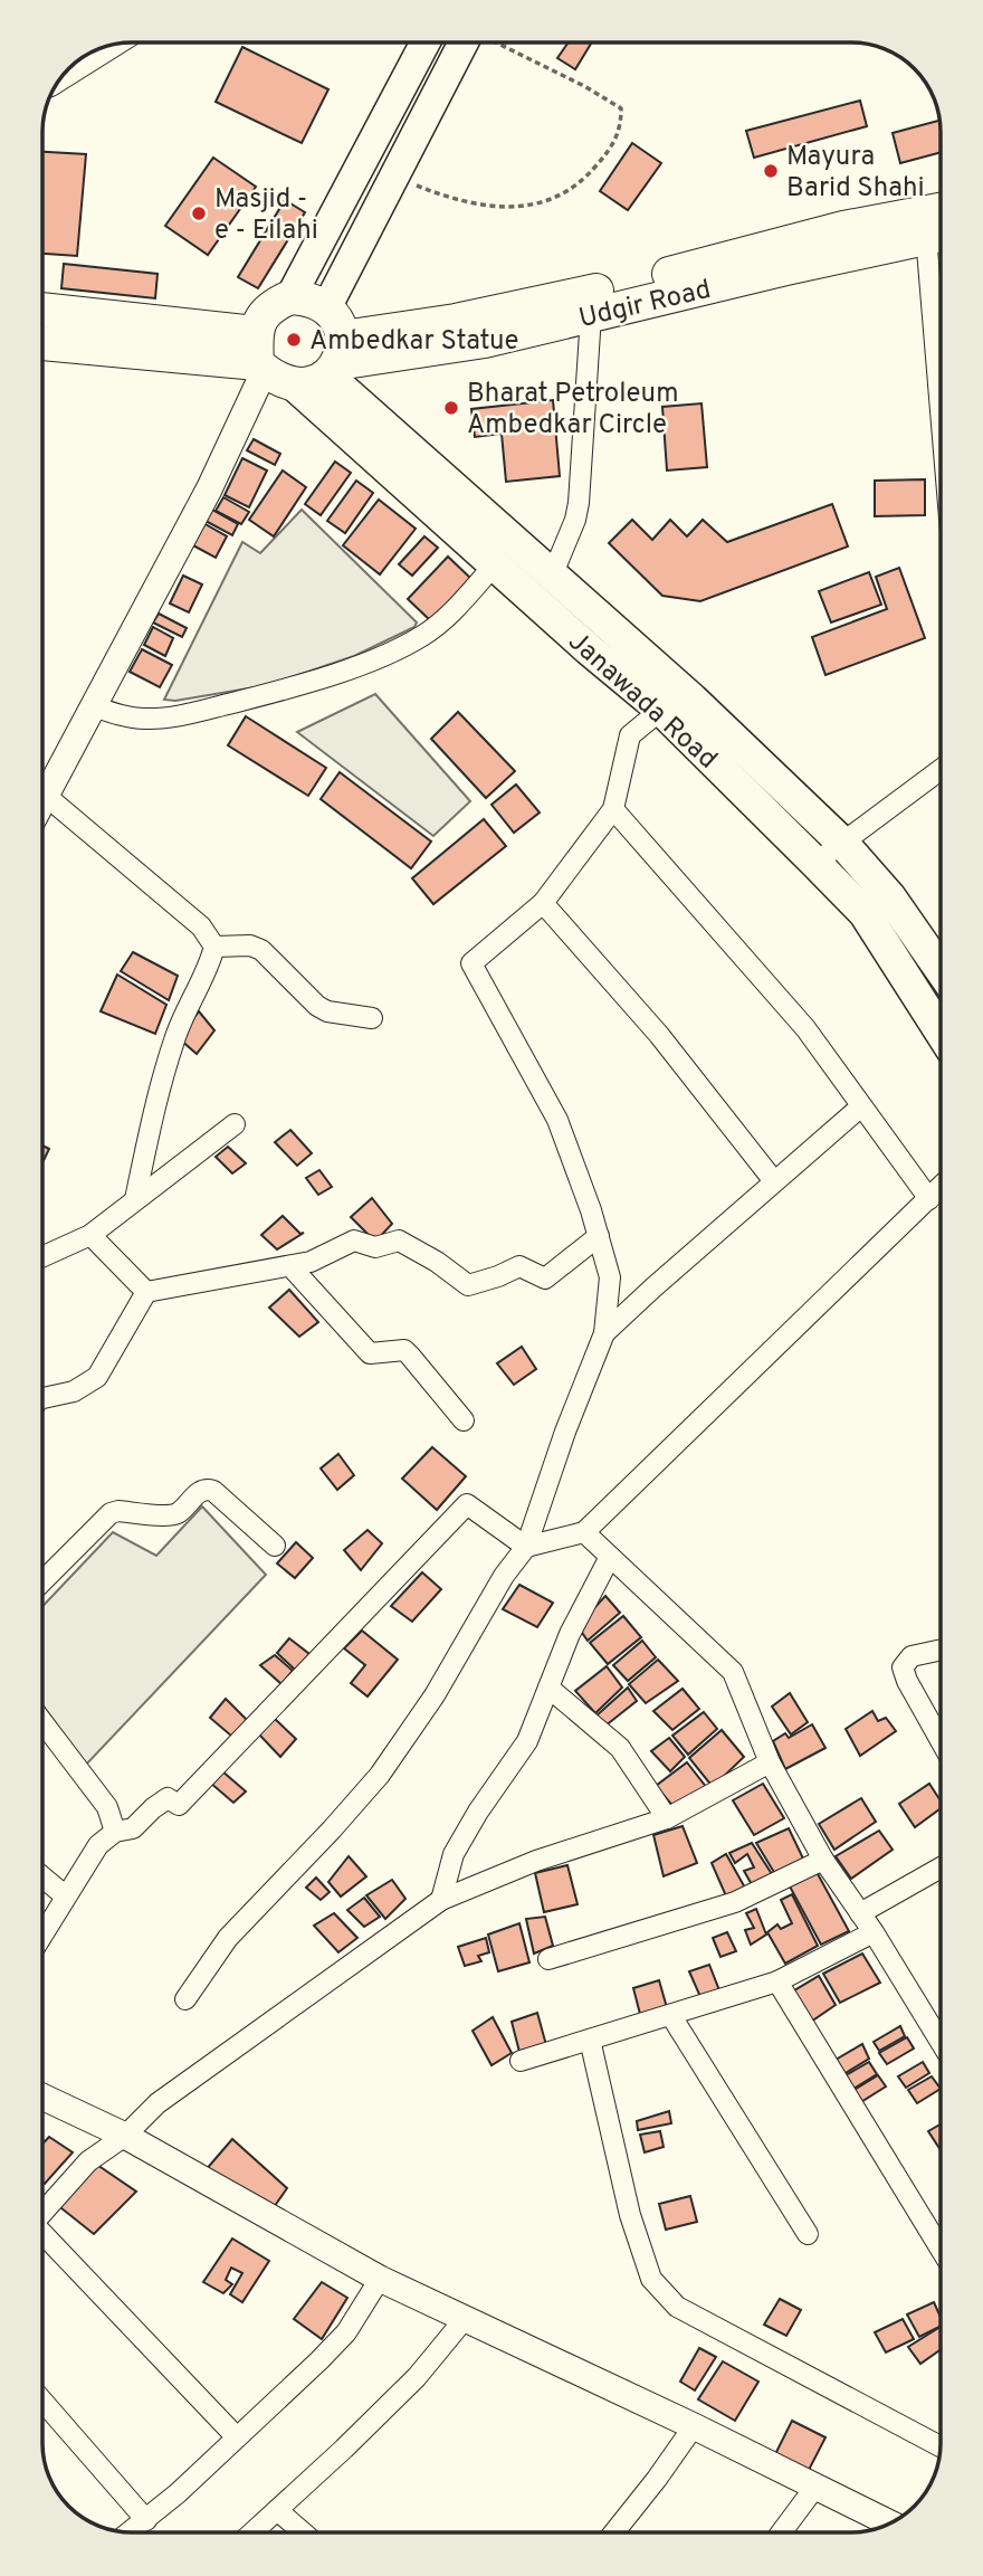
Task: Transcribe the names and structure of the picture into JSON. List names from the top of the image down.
{
  "streets": {
    "highway": ["Udgir Road"],
    "main road": ["Janawada Road"]
  },
  "crossings": [
    ["Udgir Road", "Janawada Road"]
  ],
  "places": [
    "Mayura Barid Shahi",
    "Masjid - e - Eilahi",
    "Ambedkar Statue",
    "Bharat Petroleum Ambedkar Circle"
  ]
}
